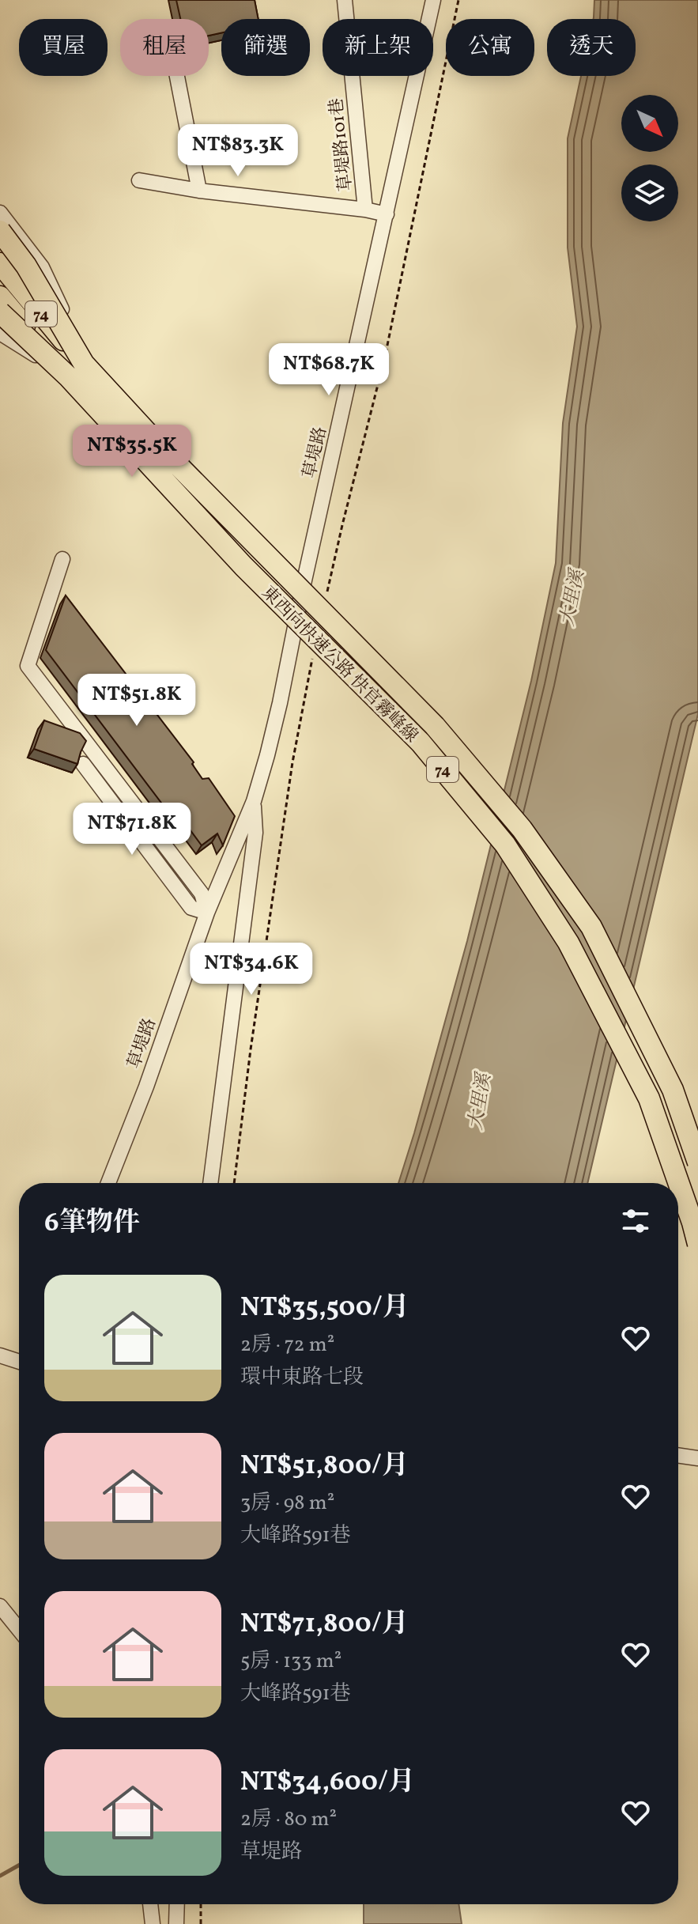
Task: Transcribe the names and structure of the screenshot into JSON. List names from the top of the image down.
{
  "streets": {
    "highway": ["74", "東西向快速公路 快官霧峰線"],
    "street": ["草堤路101巷", "草堤路"]
  },
  "water": ["大里溪"],
  "north": "bottom right",
  "page": {
    "chip": [
      "買屋",
      "租屋",
      "篩選",
      "新上架",
      "公寓",
      "透天"
    ],
    "price": [
      "NT$83.3K",
      "NT$68.7K",
      "NT$35.5K",
      "NT$51.8K",
      "NT$71.8K",
      "NT$34.6K"
    ],
    "heading": "6筆物件",
    "list": [
      {
        "name": "NT$35,500/月",
        "note": "2房 · 72 m² · 環中東路七段"
      },
      {
        "name": "NT$51,800/月",
        "note": "3房 · 98 m² · 大峰路591巷"
      },
      {
        "name": "NT$71,800/月",
        "note": "5房 · 133 m² · 大峰路591巷"
      },
      {
        "name": "NT$34,600/月",
        "note": "2房 · 80 m² · 草堤路"
      }
    ]
  }
}
